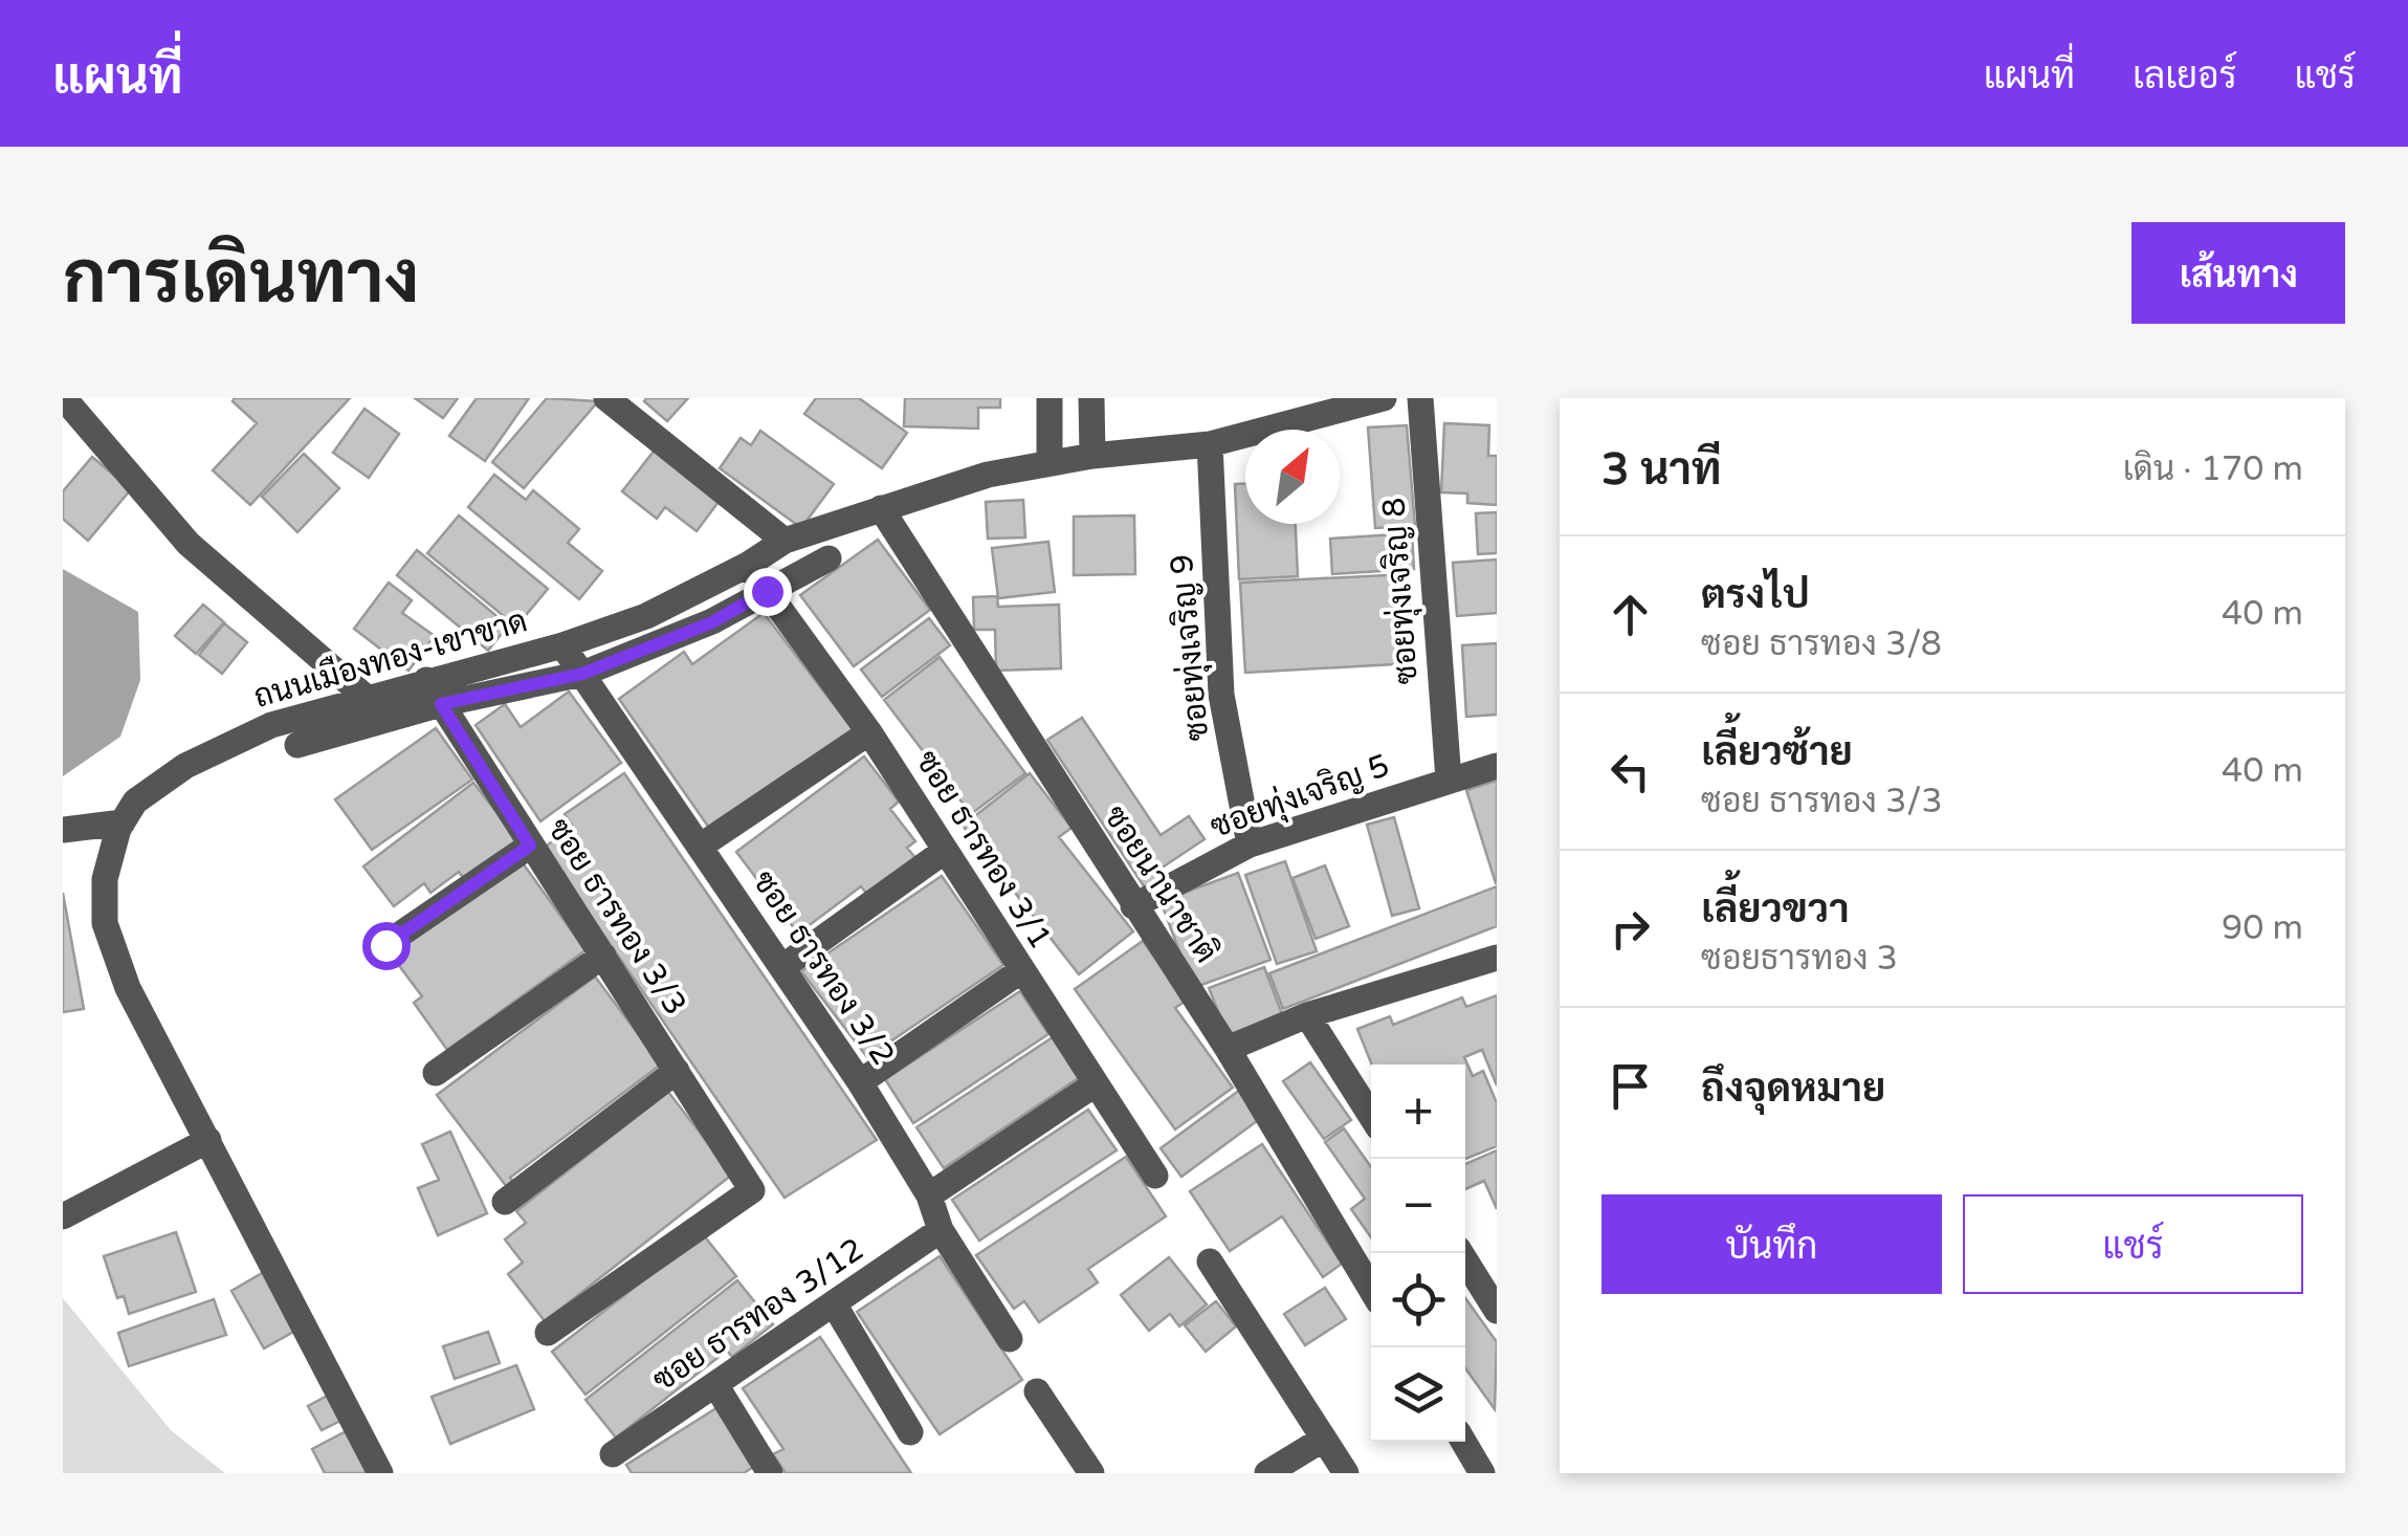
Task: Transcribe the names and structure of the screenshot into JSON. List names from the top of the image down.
{
  "streets": {
    "street": [
      "ซอยทุ่งเจริญ 8",
      "ซอยทุ่งเจริญ 9",
      "ถนนเมืองทอง-เขาขาด",
      "ซอยทุ่งเจริญ 5",
      "ซอย ธารทอง 3/1",
      "ซอยนานาชาติ",
      "ซอย ธารทอง 3/3",
      "ซอย ธารทอง 3/2",
      "ซอย ธารทอง 3/12"
    ]
  },
  "crossings": [
    ["ซอยทุ่งเจริญ 8", "ซอยทุ่งเจริญ 5"],
    ["ซอยทุ่งเจริญ 9", "ถนนเมืองทอง-เขาขาด"],
    ["ซอยทุ่งเจริญ 9", "ซอยทุ่งเจริญ 5"],
    ["ถนนเมืองทอง-เขาขาด", "ซอย ธารทอง 3/1"],
    ["ถนนเมืองทอง-เขาขาด", "ซอยนานาชาติ"],
    ["ถนนเมืองทอง-เขาขาด", "ซอย ธารทอง 3/3"],
    ["ถนนเมืองทอง-เขาขาด", "ซอย ธารทอง 3/2"],
    ["ซอยทุ่งเจริญ 5", "ซอยนานาชาติ"],
    ["ซอย ธารทอง 3/2", "ซอย ธารทอง 3/12"]
  ],
  "north": "top right",
  "page": {
    "header": "แผนที่",
    "nav": ["แผนที่", "เลเยอร์", "แชร์"],
    "buttons": [
      "เส้นทาง",
      ["บันทึก", "แชร์"]
    ],
    "title": "การเดินทาง",
    "heading": ["3 นาที", "เดิน · 170 m"],
    "list": [
      ["ตรงไป", "ซอย ธารทอง 3/8", "40 m"],
      ["เลี้ยวซ้าย", "ซอย ธารทอง 3/3", "40 m"],
      ["เลี้ยวขวา", "ซอยธารทอง 3", "90 m"],
      "ถึงจุดหมาย"
    ],
    "map_buttons": ["+", "−"]
  }
}
